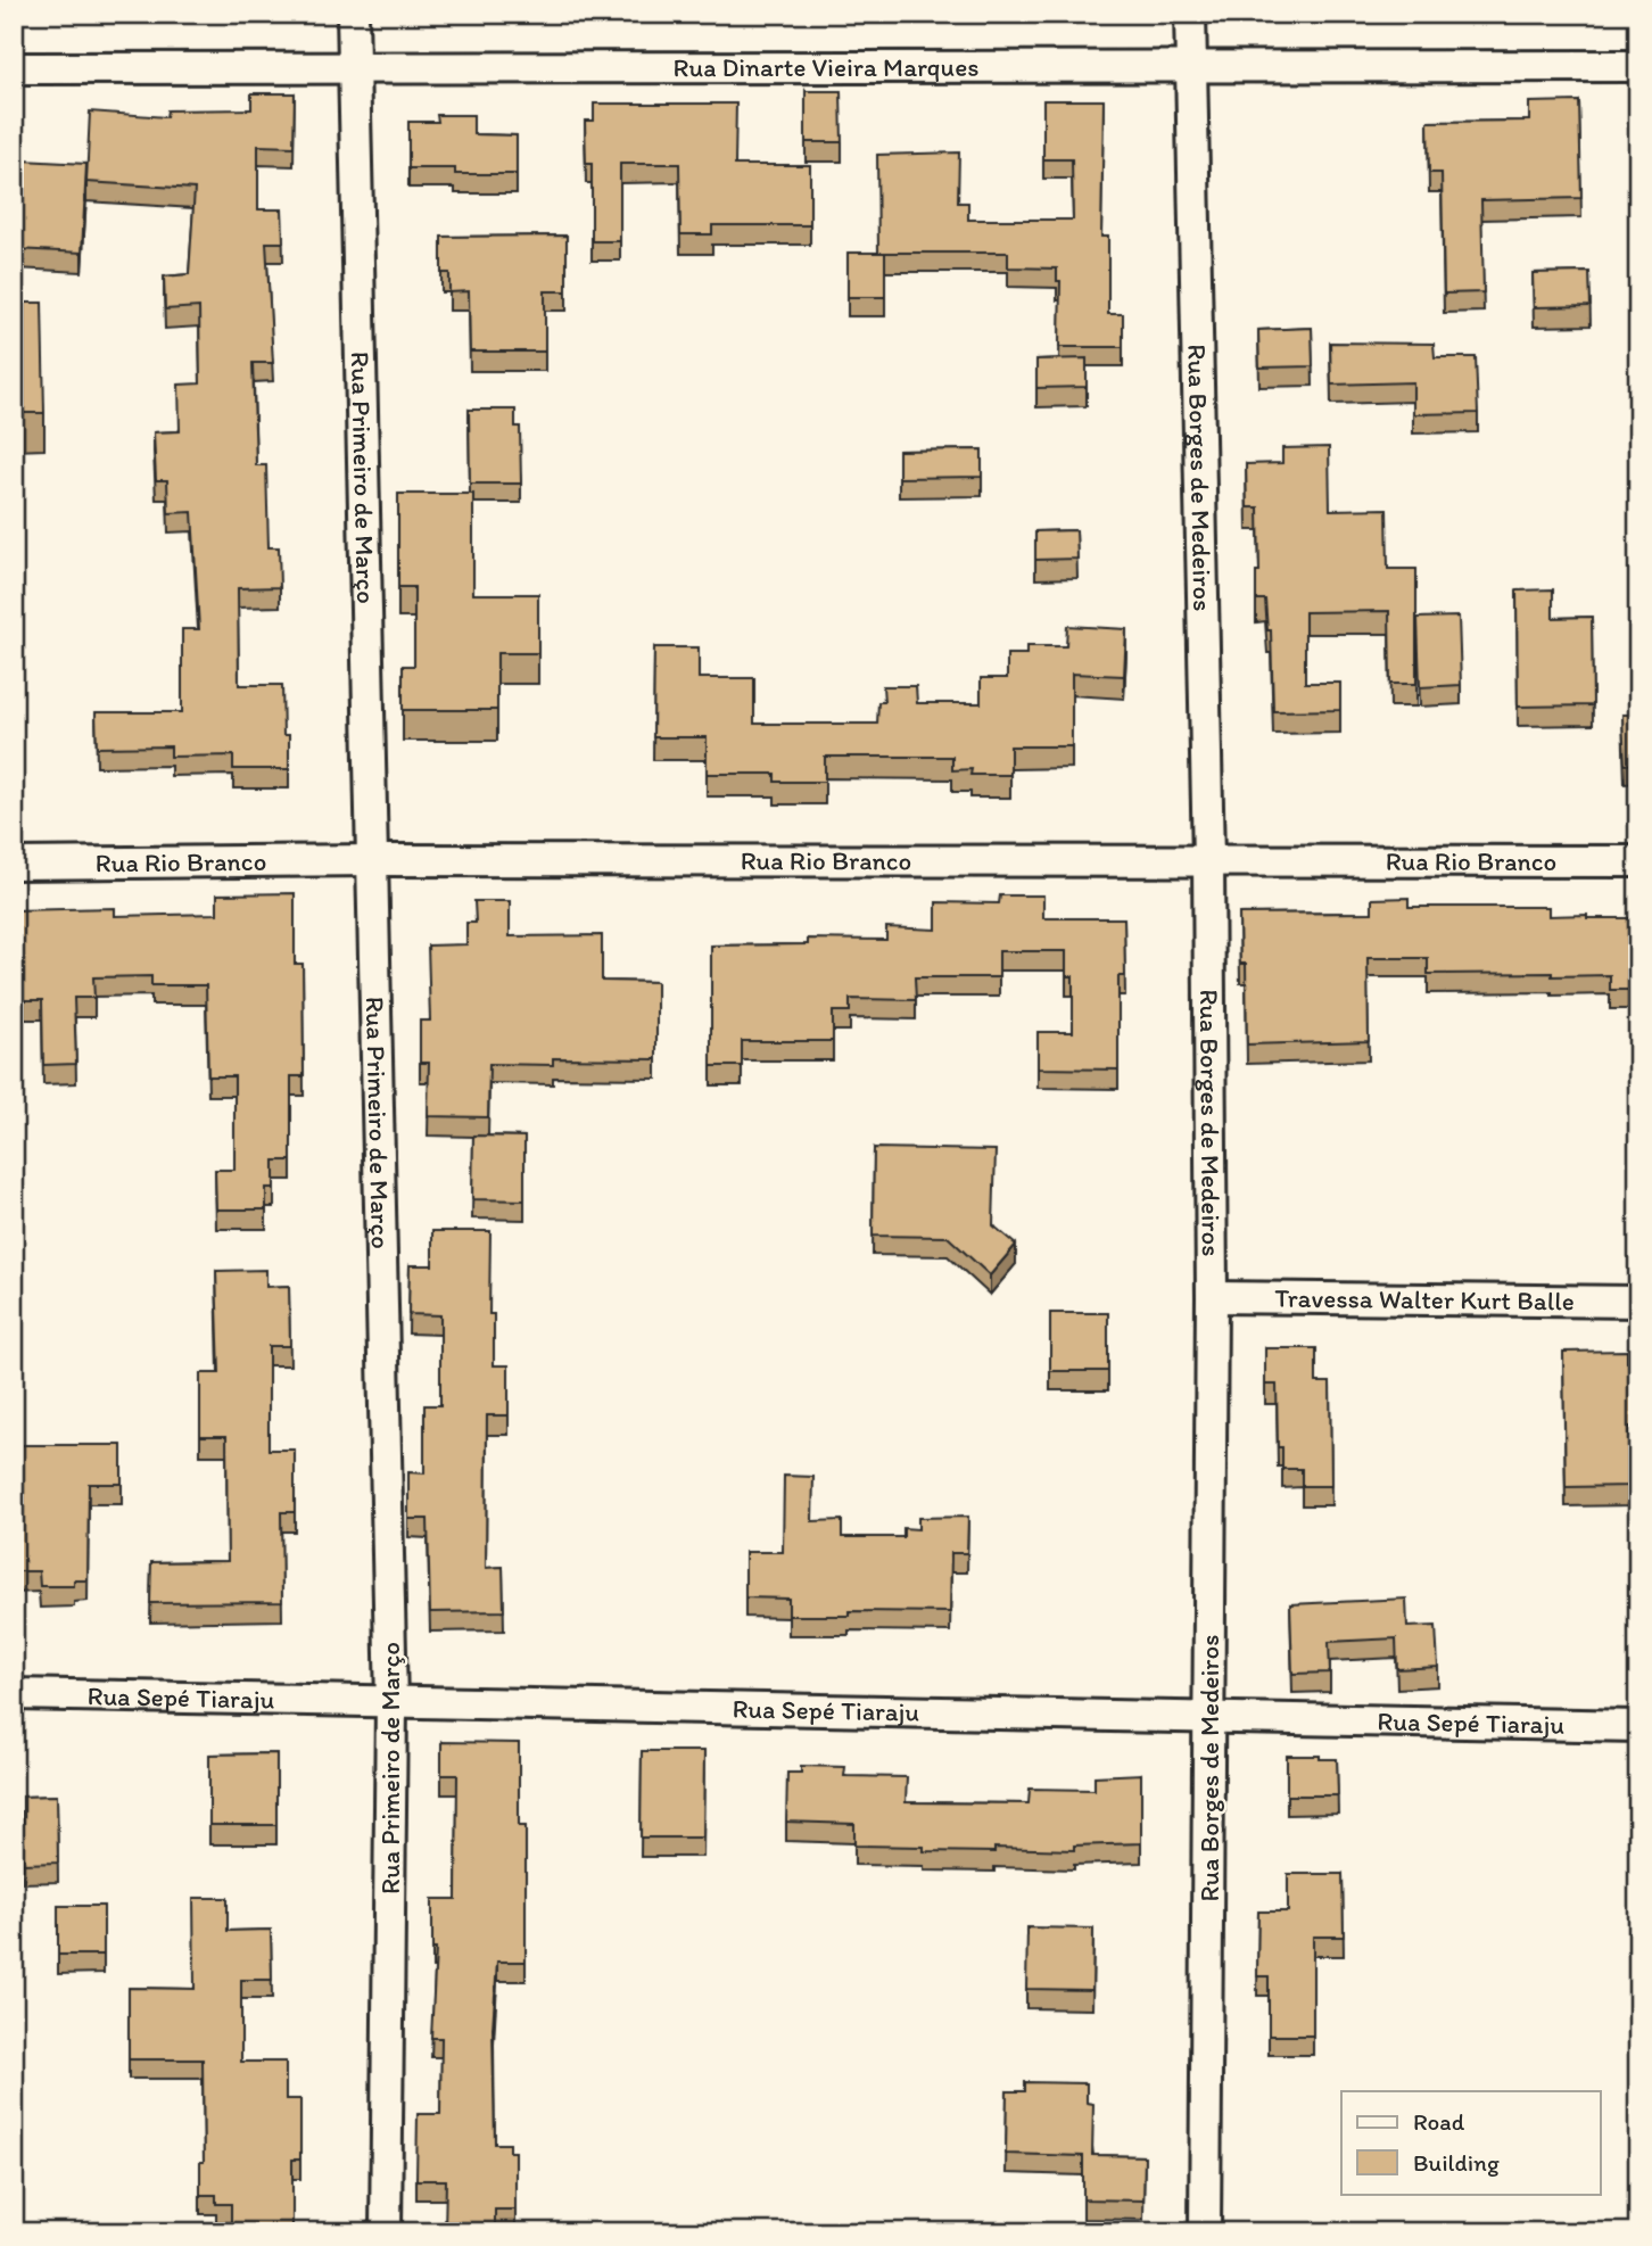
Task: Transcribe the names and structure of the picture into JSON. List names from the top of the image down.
{
  "streets": {
    "street": [
      "Rua Dinarte Vieira Marques",
      "Rua Primeiro de Março",
      "Rua Borges de Medeiros",
      "Rua Rio Branco",
      "Travessa Walter Kurt Balle",
      "Rua Sepé Tiaraju"
    ]
  },
  "crossings": [
    ["Rua Dinarte Vieira Marques", "Rua Primeiro de Março"],
    ["Rua Dinarte Vieira Marques", "Rua Borges de Medeiros"],
    ["Rua Primeiro de Março", "Rua Rio Branco"],
    ["Rua Primeiro de Março", "Rua Sepé Tiaraju"],
    ["Rua Borges de Medeiros", "Rua Rio Branco"],
    ["Rua Borges de Medeiros", "Travessa Walter Kurt Balle"],
    ["Rua Borges de Medeiros", "Rua Sepé Tiaraju"]
  ],
  "legend": ["Road", "Building"]
}
